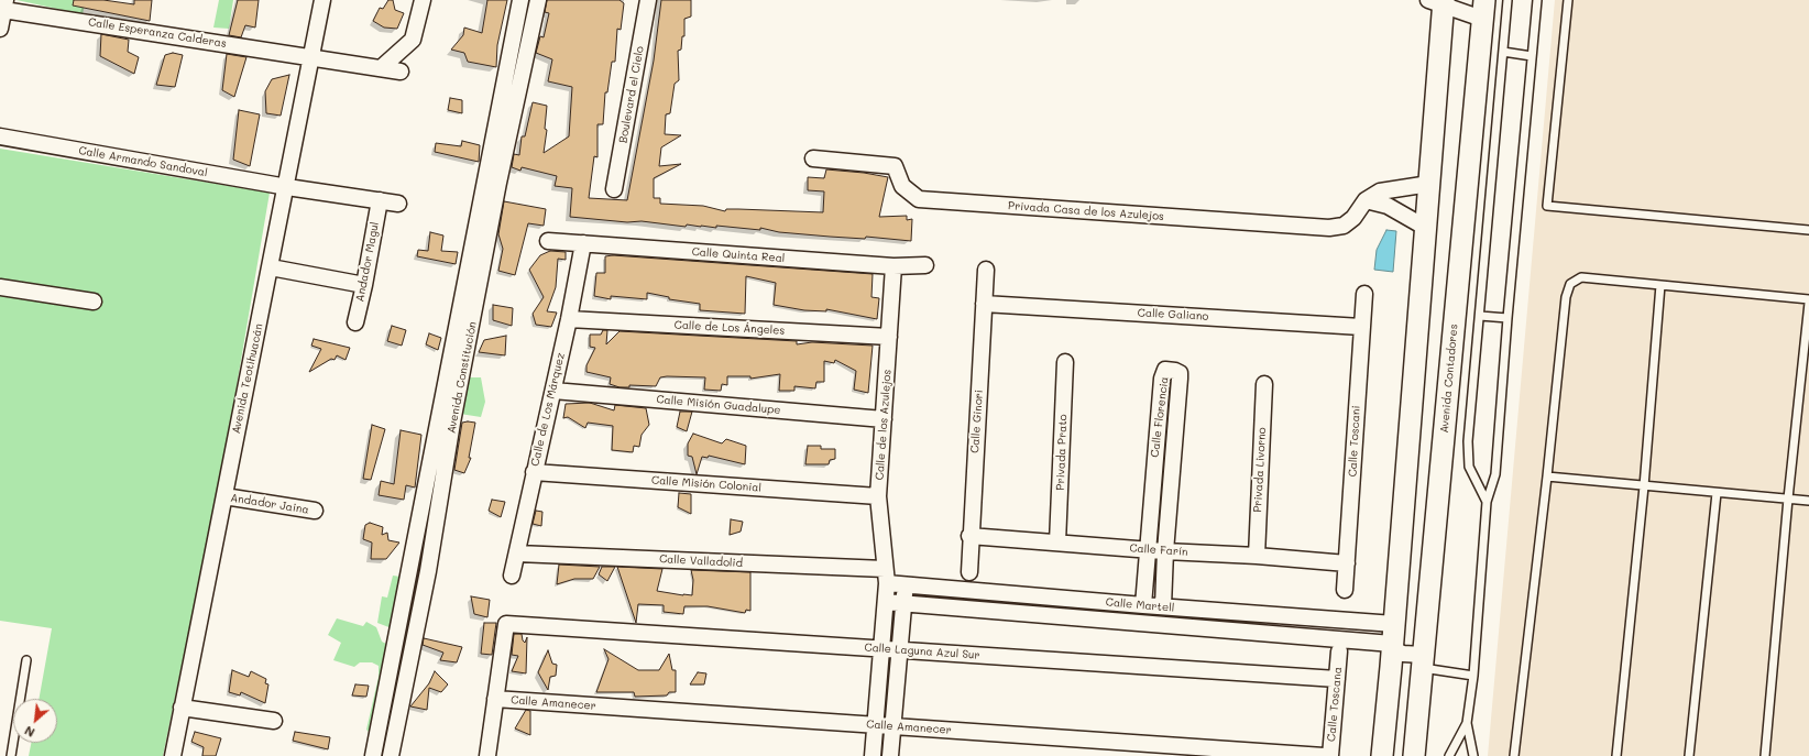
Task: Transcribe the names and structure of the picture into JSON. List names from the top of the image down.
{
  "streets": {
    "main road": ["Avenida Contadores"],
    "street": [
      "Calle Esperanza Calderas",
      "Boulevard el Cielo",
      "Calle Armando Sandoval",
      "Privada Casa de los Azulejos",
      "Calle Quinta Real",
      "Andador Magul",
      "Calle Galiano",
      "Calle de Los Ángeles",
      "Avenida Constitución",
      "Avenida Teotihuacán",
      "Calle Misión Guadalupe",
      "Calle de Los Márquez",
      "Calle Florencia",
      "Calle Ginori",
      "Calle de los Azulejos",
      "Calle Toscani",
      "Privada Prato",
      "Privada Livorno",
      "Calle Misión Colonial",
      "Andador Jaina",
      "Calle Farín",
      "Calle Valladolid",
      "Calle Martell",
      "Calle Laguna Azul Sur",
      "Calle Amanecer",
      "Calle Toscana"
    ]
  },
  "crossings": [
    ["Calle Esperanza Calderas", "Avenida Teotihuacán"],
    ["Calle Armando Sandoval", "Andador Magul"],
    ["Calle Armando Sandoval", "Avenida Teotihuacán"],
    ["Calle Quinta Real", "Calle de Los Márquez"],
    ["Calle Quinta Real", "Calle de los Azulejos"],
    ["Calle Galiano", "Calle Ginori"],
    ["Calle Galiano", "Calle Toscani"],
    ["Calle de Los Ángeles", "Calle de Los Márquez"],
    ["Calle de Los Ángeles", "Calle de los Azulejos"],
    ["Avenida Teotihuacán", "Andador Jaina"],
    ["Calle Misión Guadalupe", "Calle de Los Márquez"],
    ["Calle Misión Guadalupe", "Calle de los Azulejos"],
    ["Calle de Los Márquez", "Calle Misión Colonial"],
    ["Calle de Los Márquez", "Calle Valladolid"],
    ["Calle Florencia", "Calle Farín"],
    ["Calle Florencia", "Calle Martell"],
    ["Calle Ginori", "Calle Farín"],
    ["Calle de los Azulejos", "Calle Misión Colonial"],
    ["Calle de los Azulejos", "Calle Valladolid"],
    ["Calle de los Azulejos", "Calle Martell"],
    ["Calle de los Azulejos", "Calle Laguna Azul Sur"],
    ["Calle de los Azulejos", "Calle Amanecer"],
    ["Calle Toscani", "Calle Farín"],
    ["Privada Prato", "Calle Farín"],
    ["Privada Livorno", "Calle Farín"],
    ["Calle Valladolid", "Calle Martell"],
    ["Calle Laguna Azul Sur", "Calle Amanecer"],
    ["Calle Laguna Azul Sur", "Calle Toscana"]
  ],
  "north": "bottom left"
}
